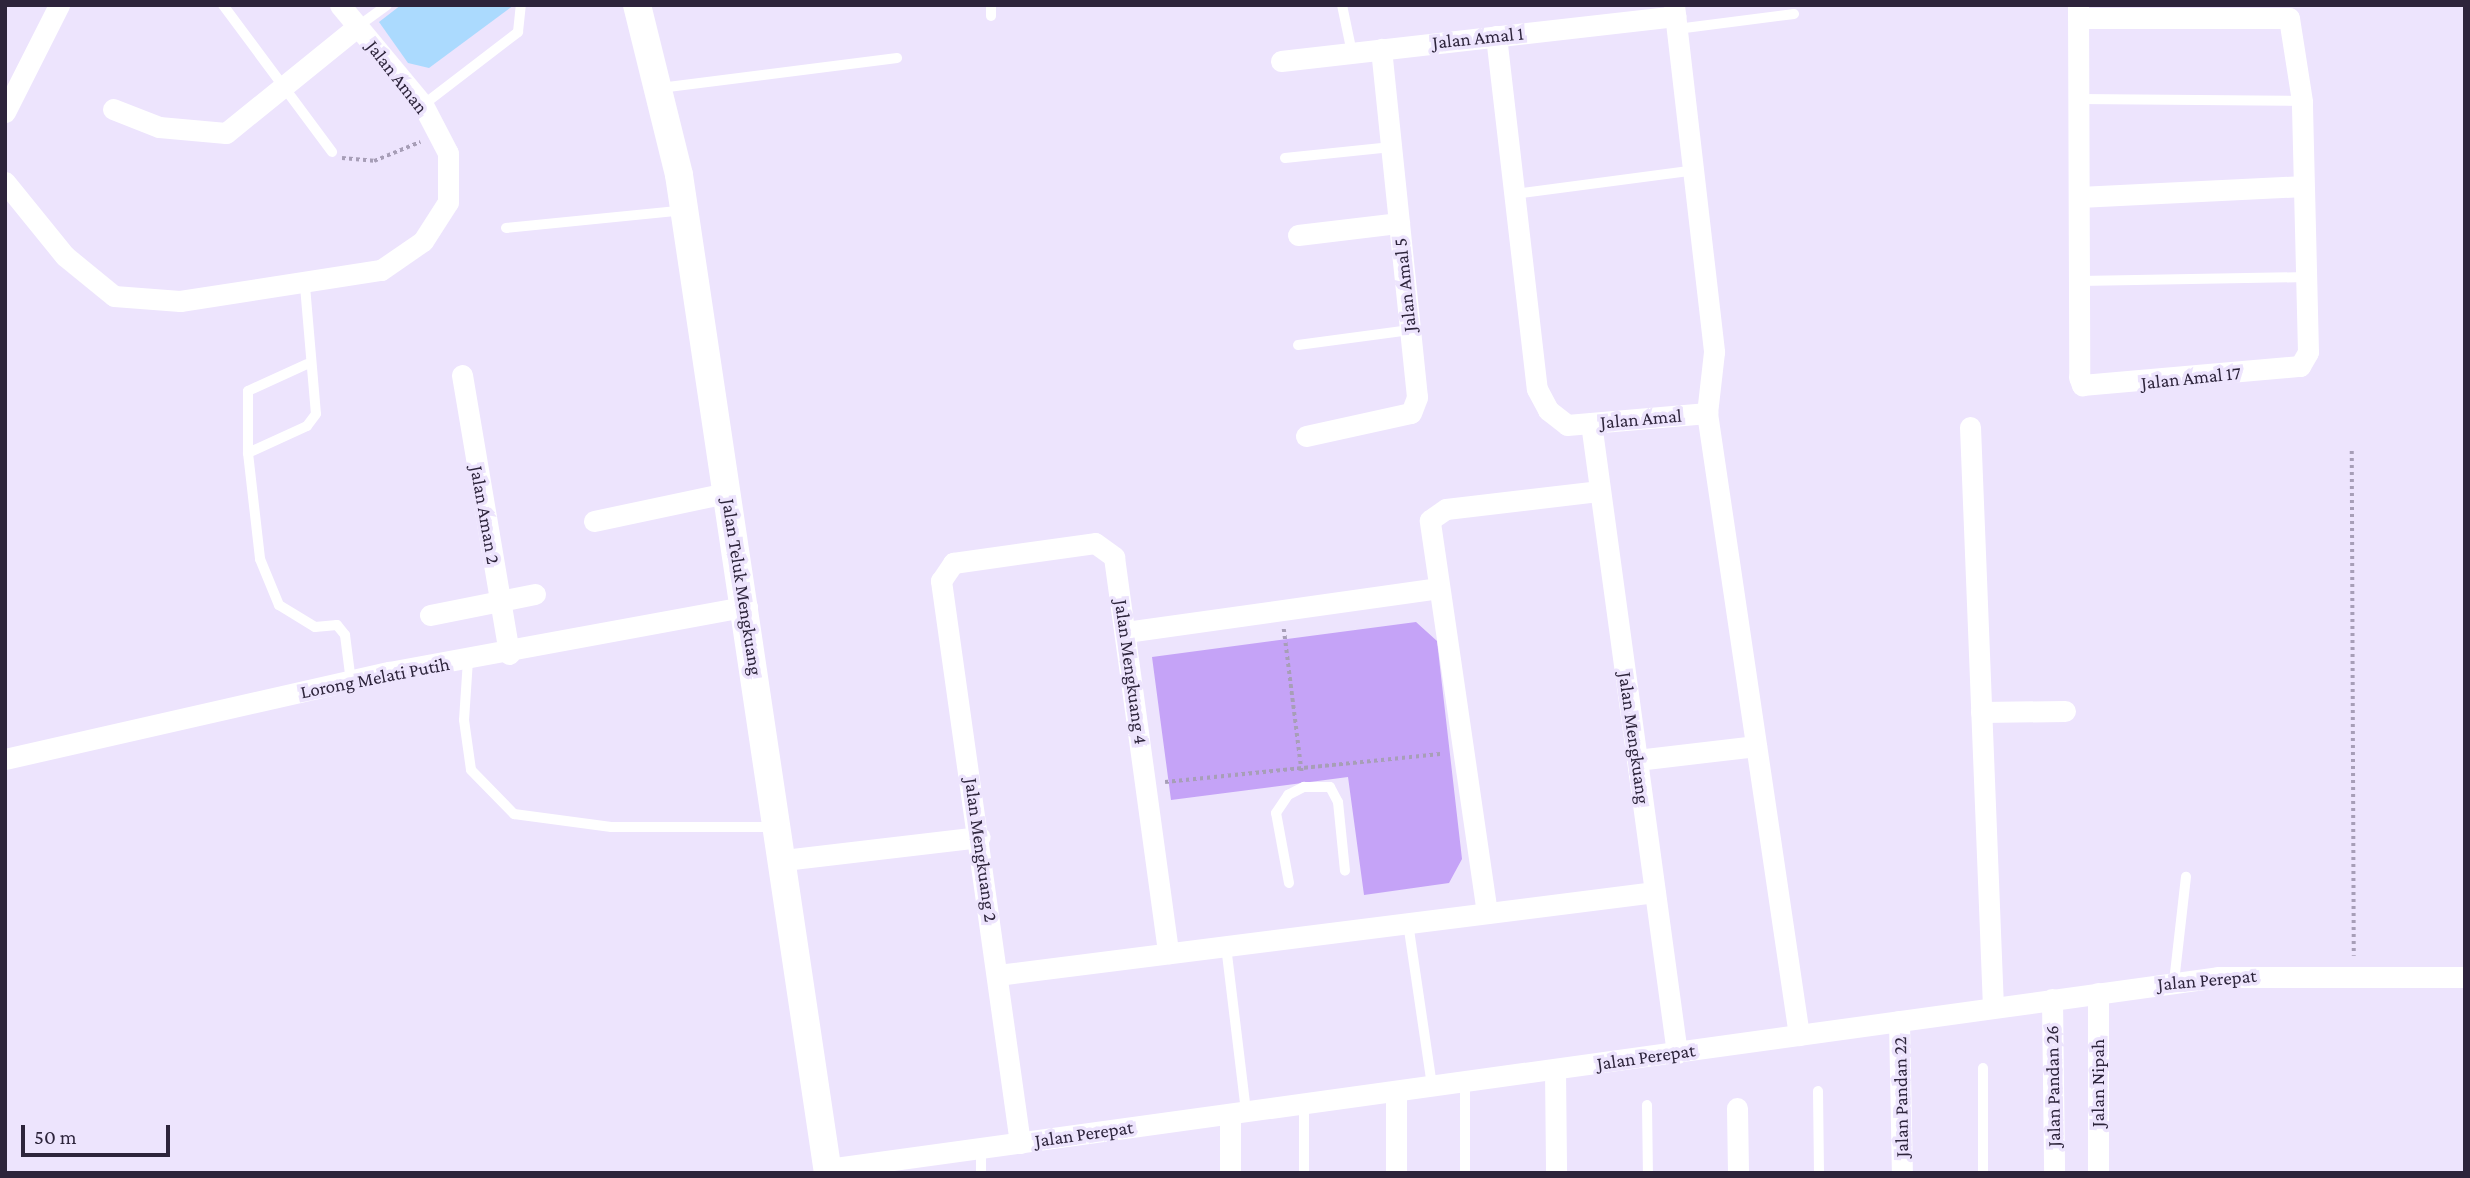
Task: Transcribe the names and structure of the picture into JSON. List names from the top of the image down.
{
  "streets": {
    "street": [
      "Jalan Amal 1",
      "Jalan Aman",
      "Jalan Amal 5",
      "Jalan Amal 17",
      "Jalan Amal",
      "Jalan Aman 2",
      "Jalan Teluk Mengkuang",
      "Jalan Mengkuang 4",
      "Lorong Melati Putih",
      "Jalan Mengkuang",
      "Jalan Mengkuang 2",
      "Jalan Perepat",
      "Jalan Nipah",
      "Jalan Pandan 26",
      "Jalan Pandan 22"
    ]
  },
  "crossings": [
    ["Jalan Amal 1", "Jalan Amal 5"],
    ["Jalan Amal 1", "Jalan Amal"],
    ["Jalan Amal", "Jalan Mengkuang"],
    ["Jalan Aman 2", "Lorong Melati Putih"],
    ["Jalan Teluk Mengkuang", "Lorong Melati Putih"],
    ["Jalan Teluk Mengkuang", "Jalan Perepat"],
    ["Jalan Mengkuang 4", "Jalan Mengkuang 2"],
    ["Jalan Mengkuang", "Jalan Perepat"],
    ["Jalan Mengkuang 2", "Jalan Perepat"],
    ["Jalan Perepat", "Jalan Nipah"],
    ["Jalan Perepat", "Jalan Pandan 26"],
    ["Jalan Perepat", "Jalan Pandan 22"]
  ],
  "scale_bar": "50 m"
}
